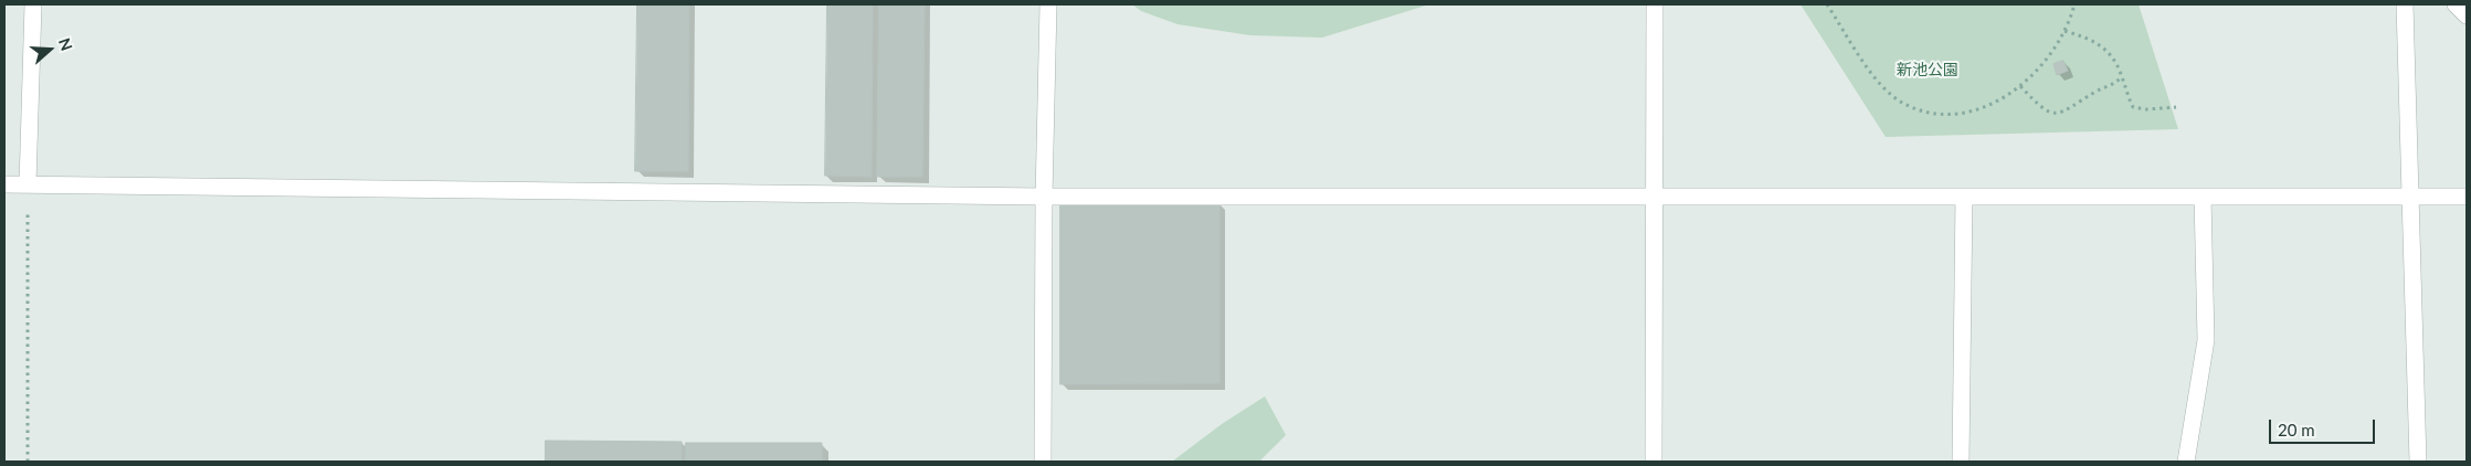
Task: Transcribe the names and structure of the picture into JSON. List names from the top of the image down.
{
  "parks": ["新池公園"],
  "scale_bar": "20 m",
  "north": "right"
}
